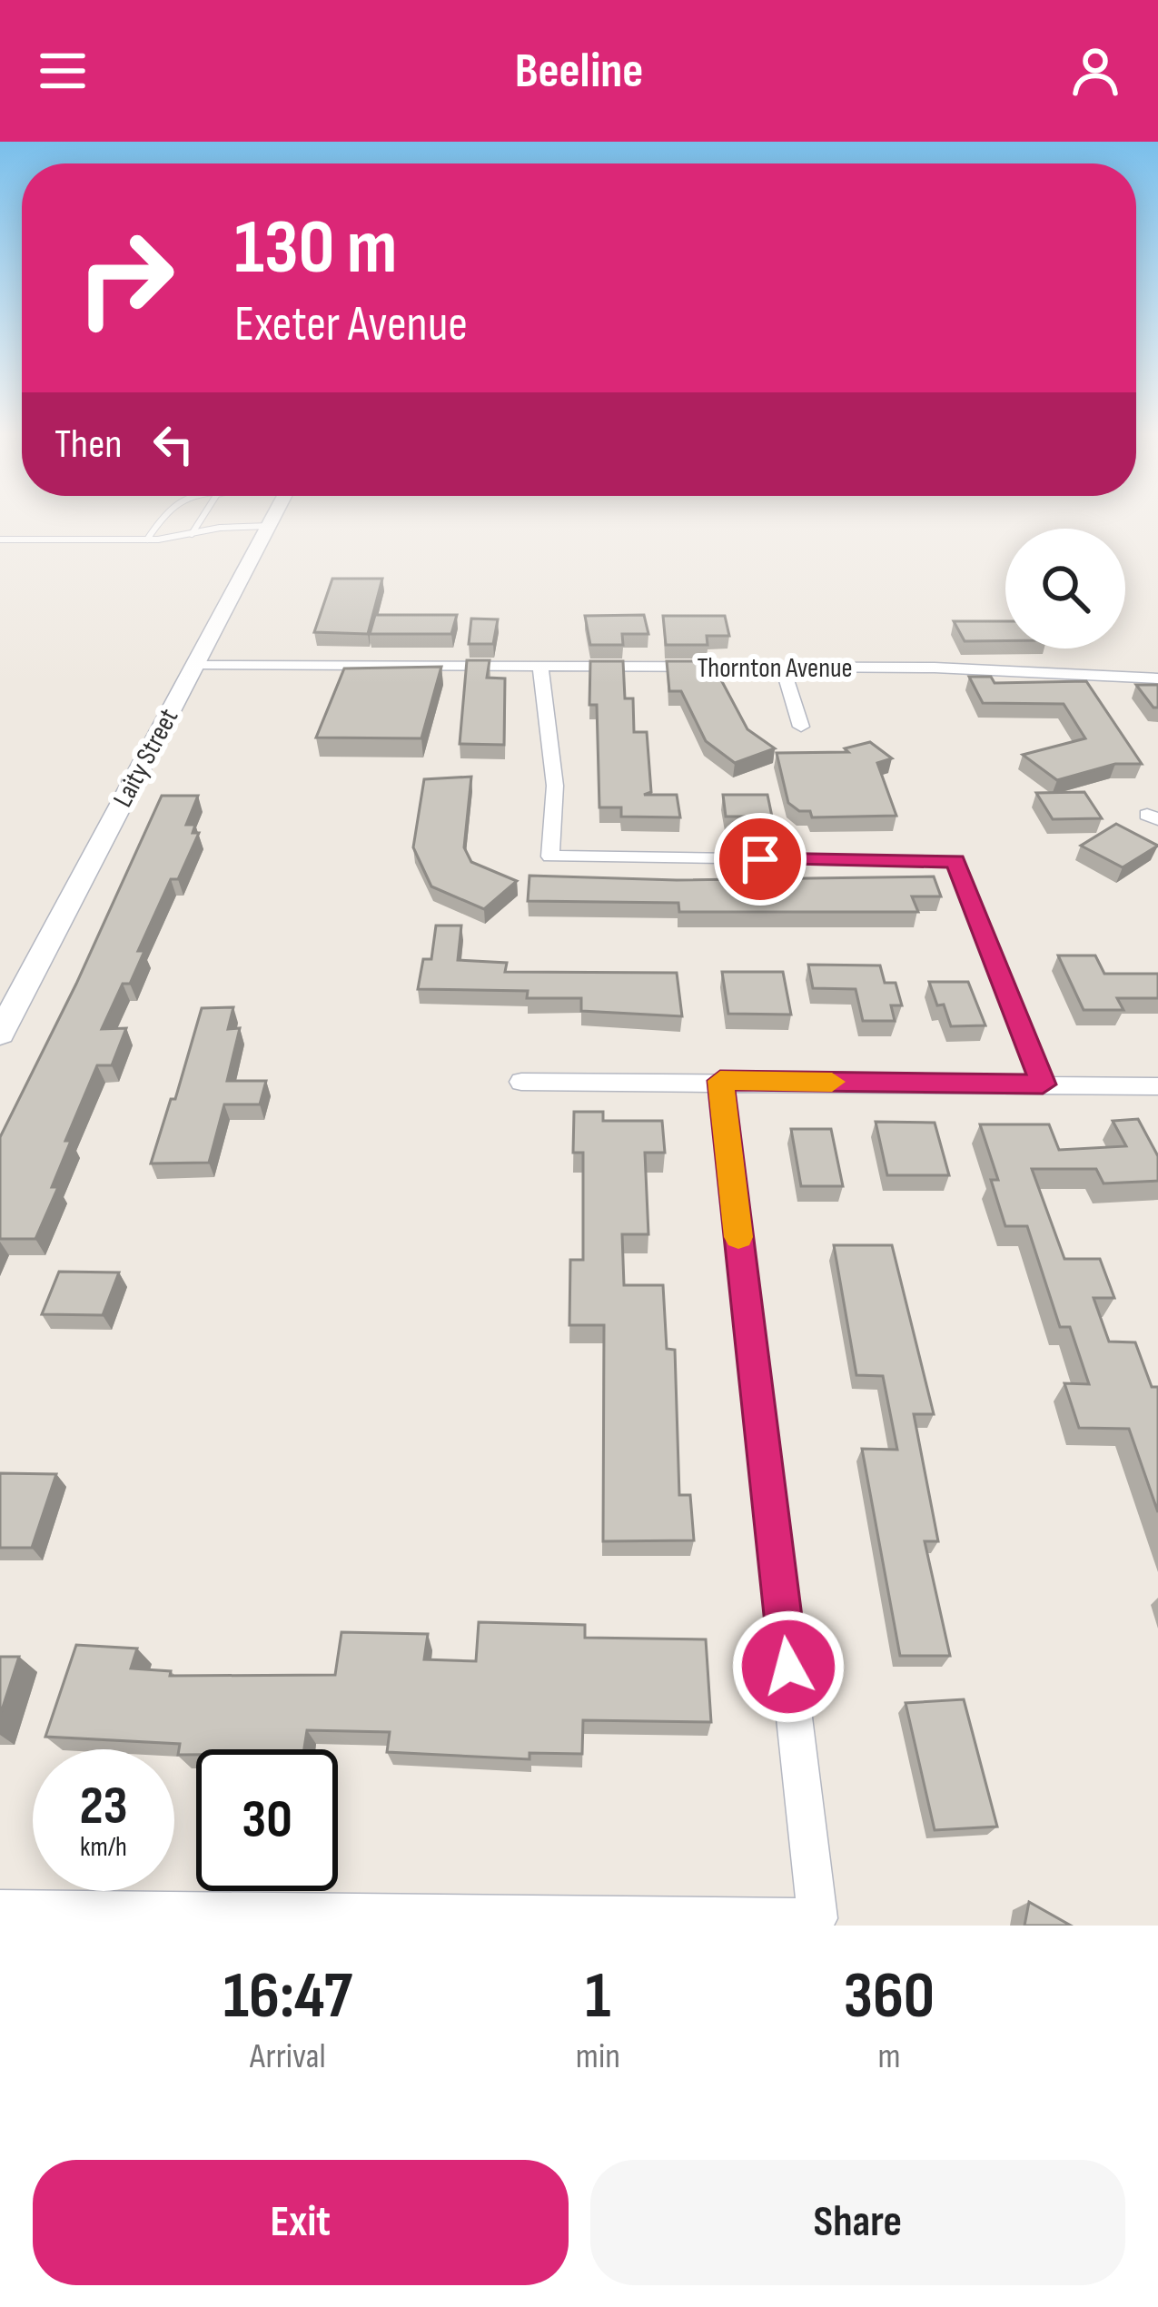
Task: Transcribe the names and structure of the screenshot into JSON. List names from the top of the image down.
{
  "streets": {
    "street": ["Thornton Avenue", "Laity Street"]
  },
  "crossings": [
    ["Thornton Avenue", "Laity Street"]
  ],
  "page": {
    "header": "Beeline",
    "turn": ["130 m", "Exeter Avenue"],
    "then": "Then",
    "speed": "23 km/h",
    "limit": "30",
    "eta": [
      "16:47",
      "Arrival",
      "1",
      "min",
      "360",
      "m"
    ],
    "buttons": ["Exit", "Share"]
  }
}
